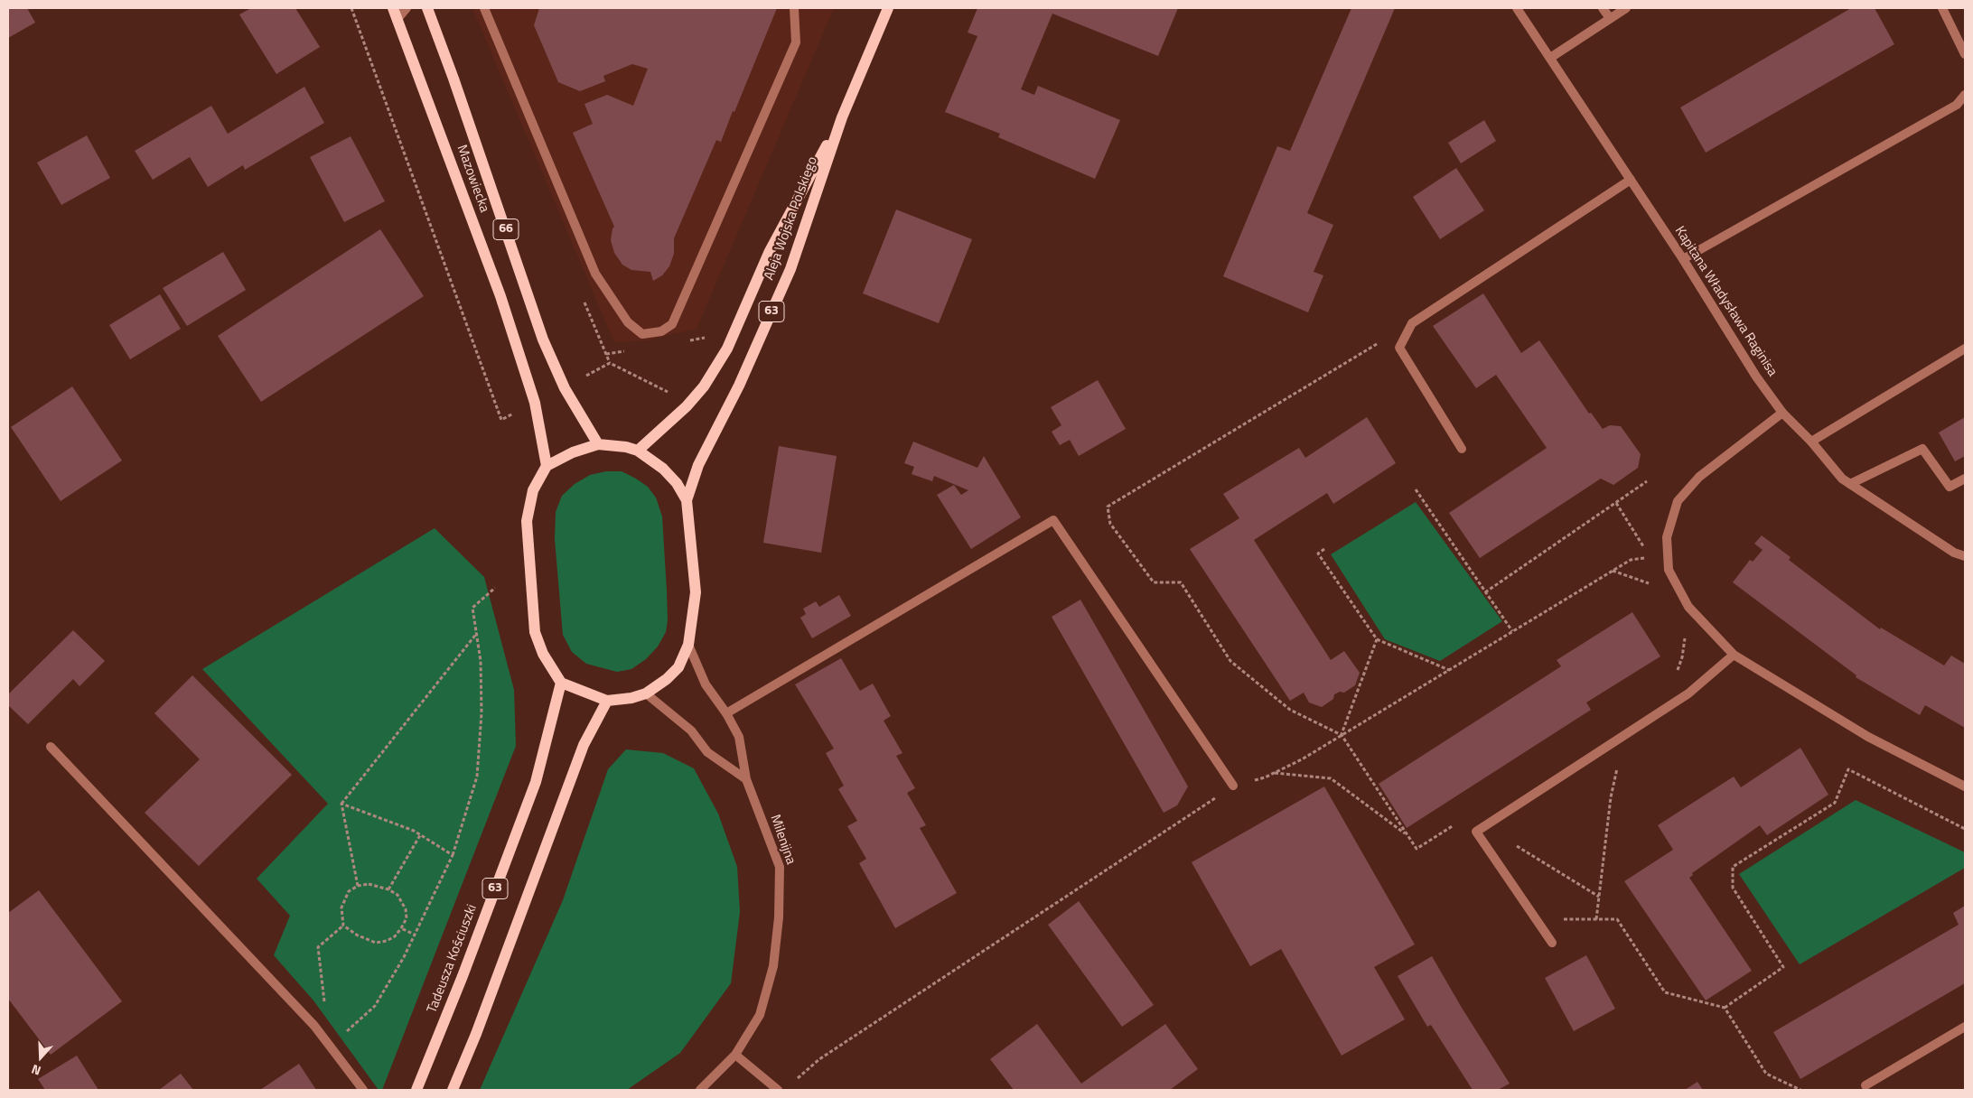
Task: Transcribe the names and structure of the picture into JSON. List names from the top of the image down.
{
  "streets": {
    "main road": [
      "Mazowiecka",
      "Aleja Wojska Polskiego",
      "66",
      "63",
      "Tadeusza Kościuszki"
    ],
    "street": ["Kapitana Władysława Raginisa", "Milenijna"]
  },
  "crossings": [
    ["Mazowiecka", "63"],
    ["Aleja Wojska Polskiego", "63"],
    ["63", "Milenijna"],
    ["63", "Tadeusza Kościuszki"]
  ],
  "north": "bottom"
}
